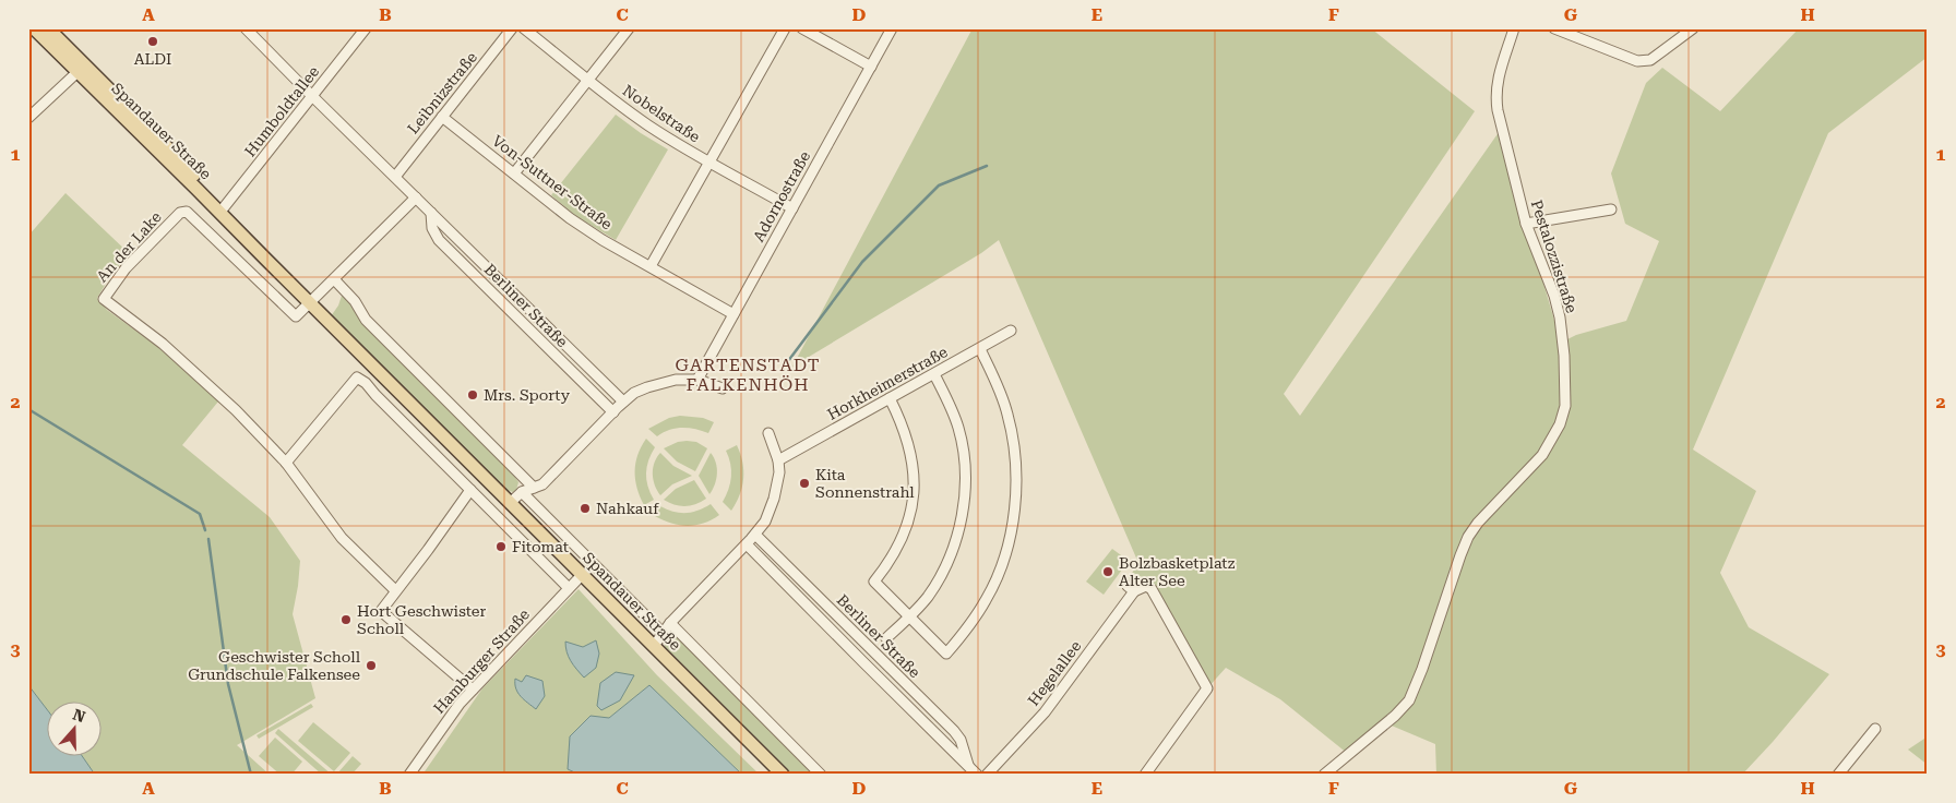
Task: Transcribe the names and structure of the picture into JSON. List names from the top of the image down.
{
  "streets": {
    "main road": ["Spandauer Straße"],
    "street": [
      "Leibnizstraße",
      "Humboldtallee",
      "Nobelstraße",
      "Von-Suttner-Straße",
      "Adornostraße",
      "An der Lake",
      "Pestalozzistraße",
      "Berliner Straße",
      "Horkheimerstraße",
      "Hamburger Straße",
      "Hegelallee"
    ]
  },
  "crossings": [
    ["Leibnizstraße", "Von-Suttner-Straße"],
    ["Leibnizstraße", "Berliner Straße"],
    ["Humboldtallee", "Spandauer Straße"],
    ["Humboldtallee", "Berliner Straße"],
    ["Nobelstraße", "Adornostraße"],
    ["Spandauer Straße", "An der Lake"],
    ["Spandauer Straße", "Hamburger Straße"],
    ["Von-Suttner-Straße", "Adornostraße"]
  ],
  "districts": ["GARTENSTADT FALKENHÖH"],
  "places": [
    "ALDI",
    "Mrs. Sporty",
    "Kita Sonnenstrahl",
    "Nahkauf",
    "Fitomat",
    "Bolzbasketplatz Alter See",
    "Hort Geschwister Scholl",
    "Geschwister Scholl Grundschule Falkensee"
  ],
  "north": "top",
  "grid": {
    "columns": [
      "A",
      "B",
      "C",
      "D",
      "E",
      "F",
      "G",
      "H"
    ],
    "rows": ["1", "2", "3"]
  }
}
